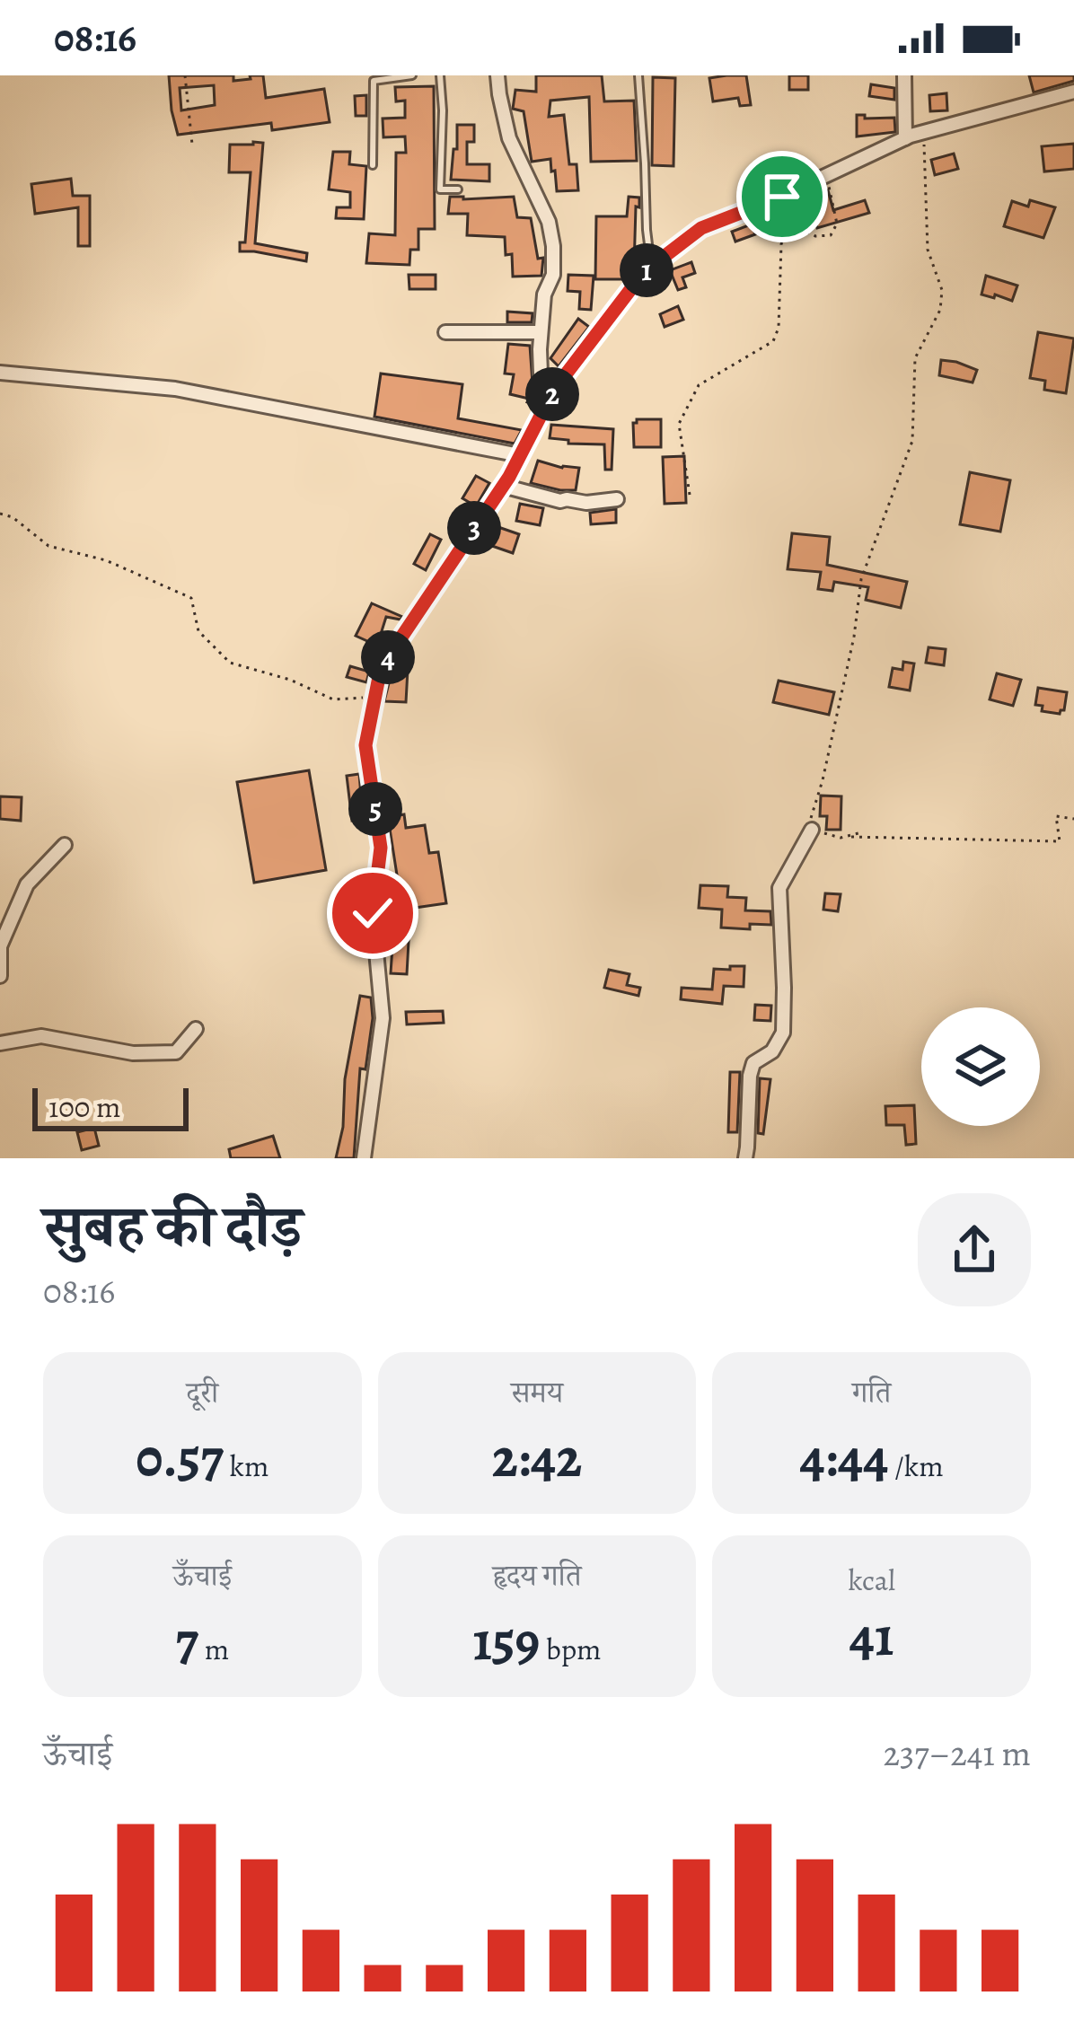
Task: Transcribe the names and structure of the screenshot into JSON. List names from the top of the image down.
{
  "scale_bar": "100 m",
  "page": {
    "status": "08:16",
    "pins": [
      "1",
      "2",
      "3",
      "4",
      "5"
    ],
    "scale": "100 m",
    "heading": ["सुबह की दौड़", "08:16"],
    "stats": [
      ["दूरी", "0.57 km"],
      ["समय", "2:42"],
      ["गति", "4:44 /km"],
      ["ऊँचाई", "7 m"],
      ["हृदय गति", "159 bpm"],
      ["kcal", "41"]
    ],
    "chart": ["ऊँचाई", "237–241 m"]
  }
}
